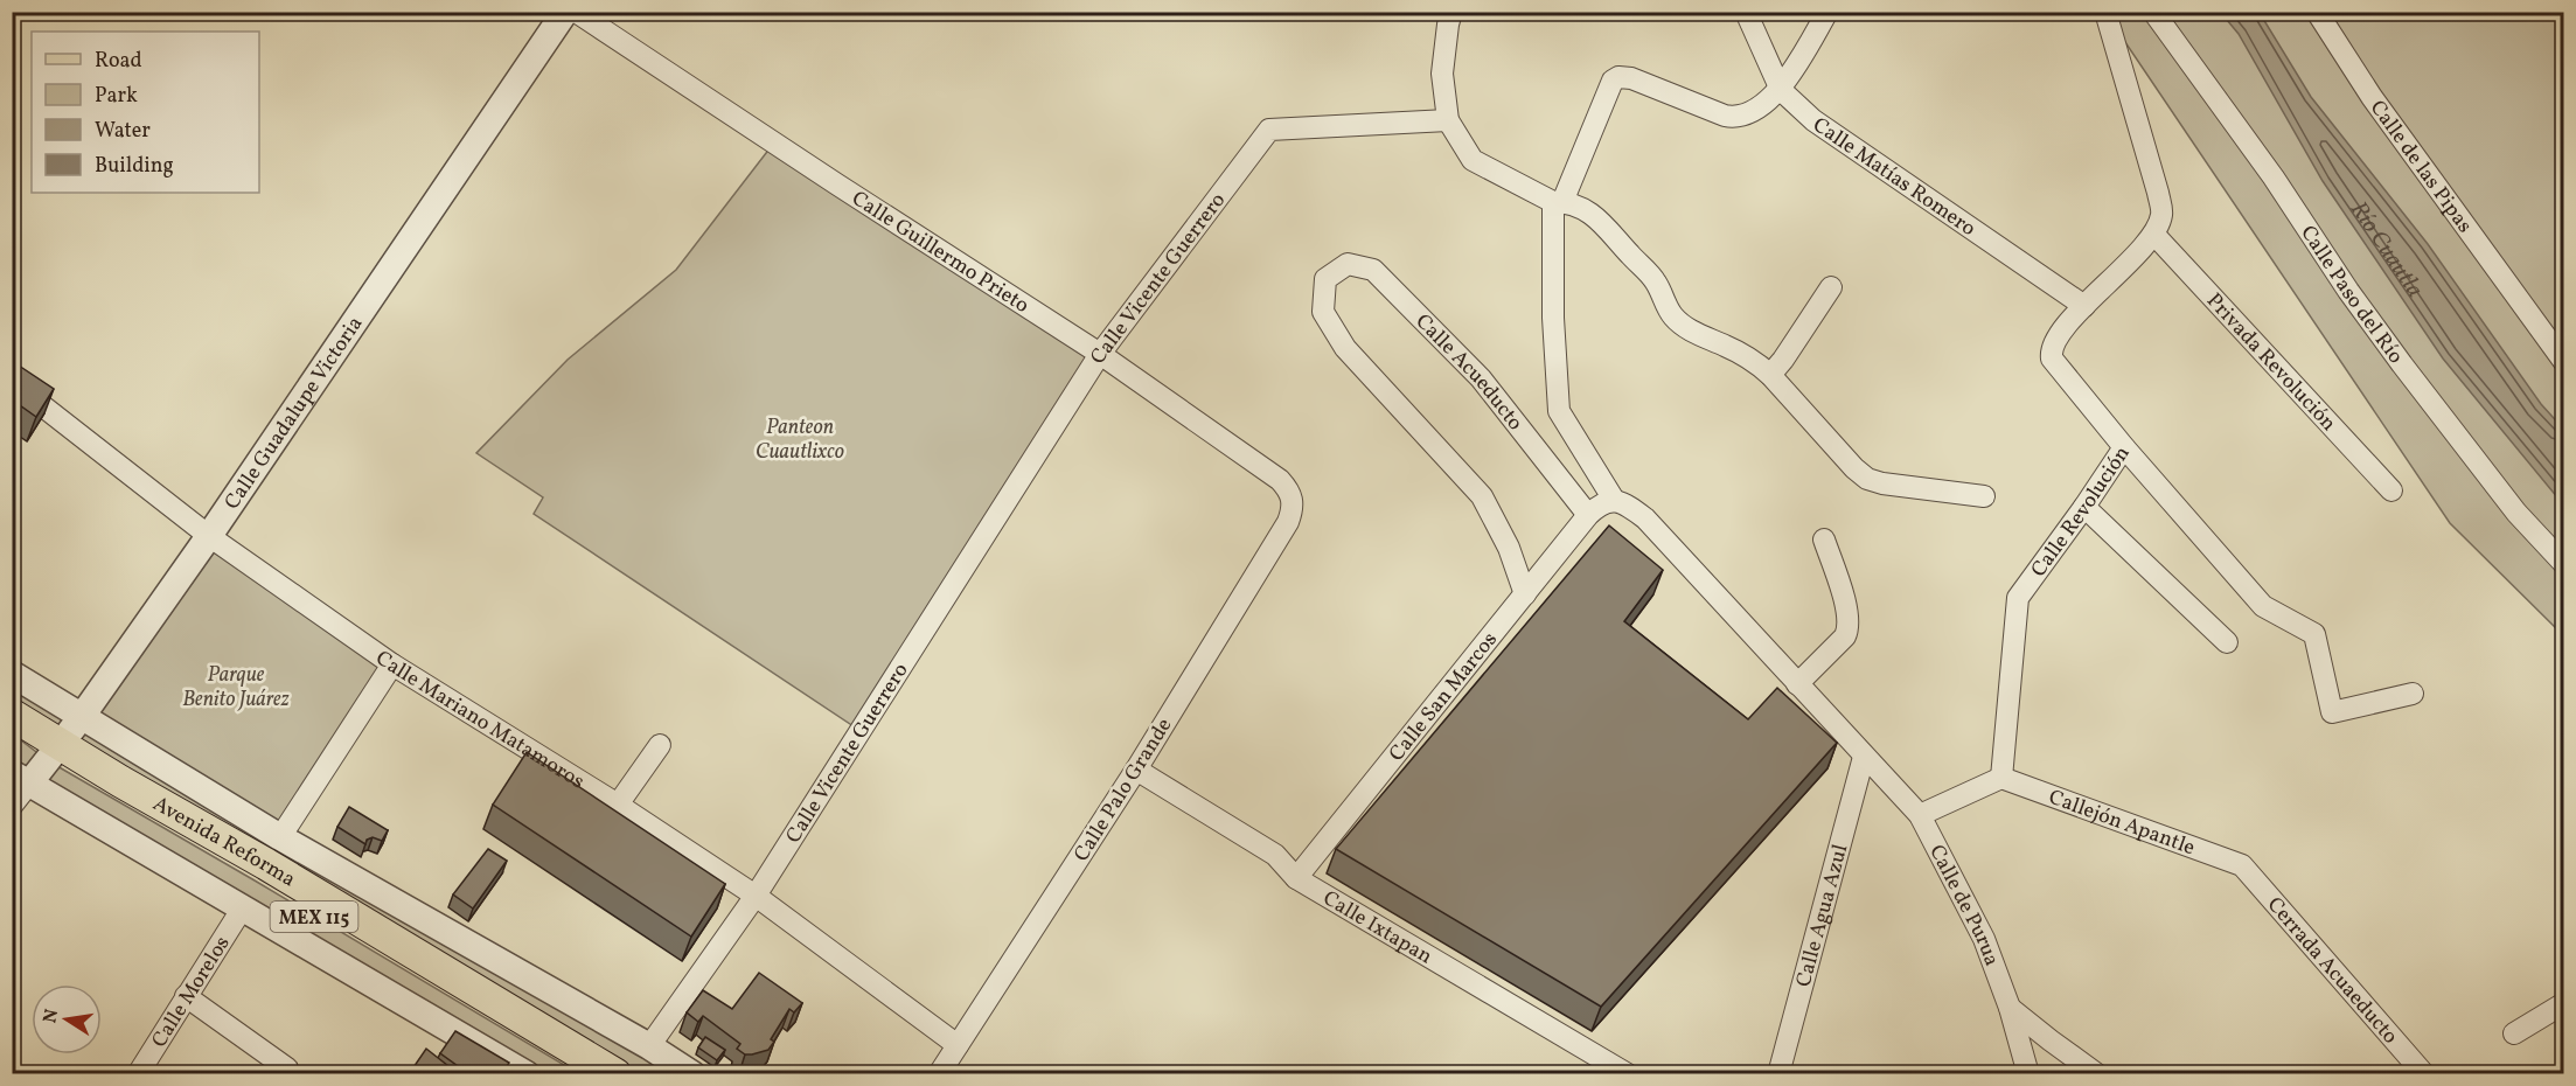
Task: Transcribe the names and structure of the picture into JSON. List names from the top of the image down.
{
  "streets": {
    "main road": ["Avenida Reforma", "MEX 115"],
    "street": [
      "Calle de las Pipas",
      "Calle Matías Romero",
      "Calle Guillermo Prieto",
      "Calle Vicente Guerrero",
      "Calle Paso del Río",
      "Privada Revolución",
      "Calle Acueducto",
      "Calle Guadalupe Victoria",
      "Calle Revolución",
      "Calle San Marcos",
      "Calle Mariano Matamoros",
      "Calle Palo Grande",
      "Callejón Apantle",
      "Calle de Purua",
      "Calle Agua Azul",
      "Calle Ixtapan",
      "Cerrada Acuaeducto",
      "Calle Morelos"
    ]
  },
  "crossings": [
    ["Calle Matías Romero", "Calle Revolución"],
    ["Calle Guillermo Prieto", "Calle Vicente Guerrero"],
    ["Calle Guillermo Prieto", "Calle Palo Grande"],
    ["Calle Vicente Guerrero", "Calle Mariano Matamoros"],
    ["Privada Revolución", "Calle Revolución"],
    ["Calle Acueducto", "Calle San Marcos"],
    ["Calle Guadalupe Victoria", "Calle Mariano Matamoros"],
    ["Calle Guadalupe Victoria", "Avenida Reforma"],
    ["Calle Revolución", "Callejón Apantle"],
    ["Calle San Marcos", "Calle Ixtapan"],
    ["Calle Mariano Matamoros", "Calle Palo Grande"],
    ["Calle Palo Grande", "Calle Ixtapan"],
    ["Callejón Apantle", "Cerrada Acuaeducto"],
    ["Calle de Purua", "Calle Agua Azul"]
  ],
  "water": ["Río Cuautla"],
  "parks": ["Panteon Cuautlixco", "Parque Benito Juárez"],
  "legend": [
    "Road",
    "Park",
    "Water",
    "Building"
  ],
  "north": "left"
}
